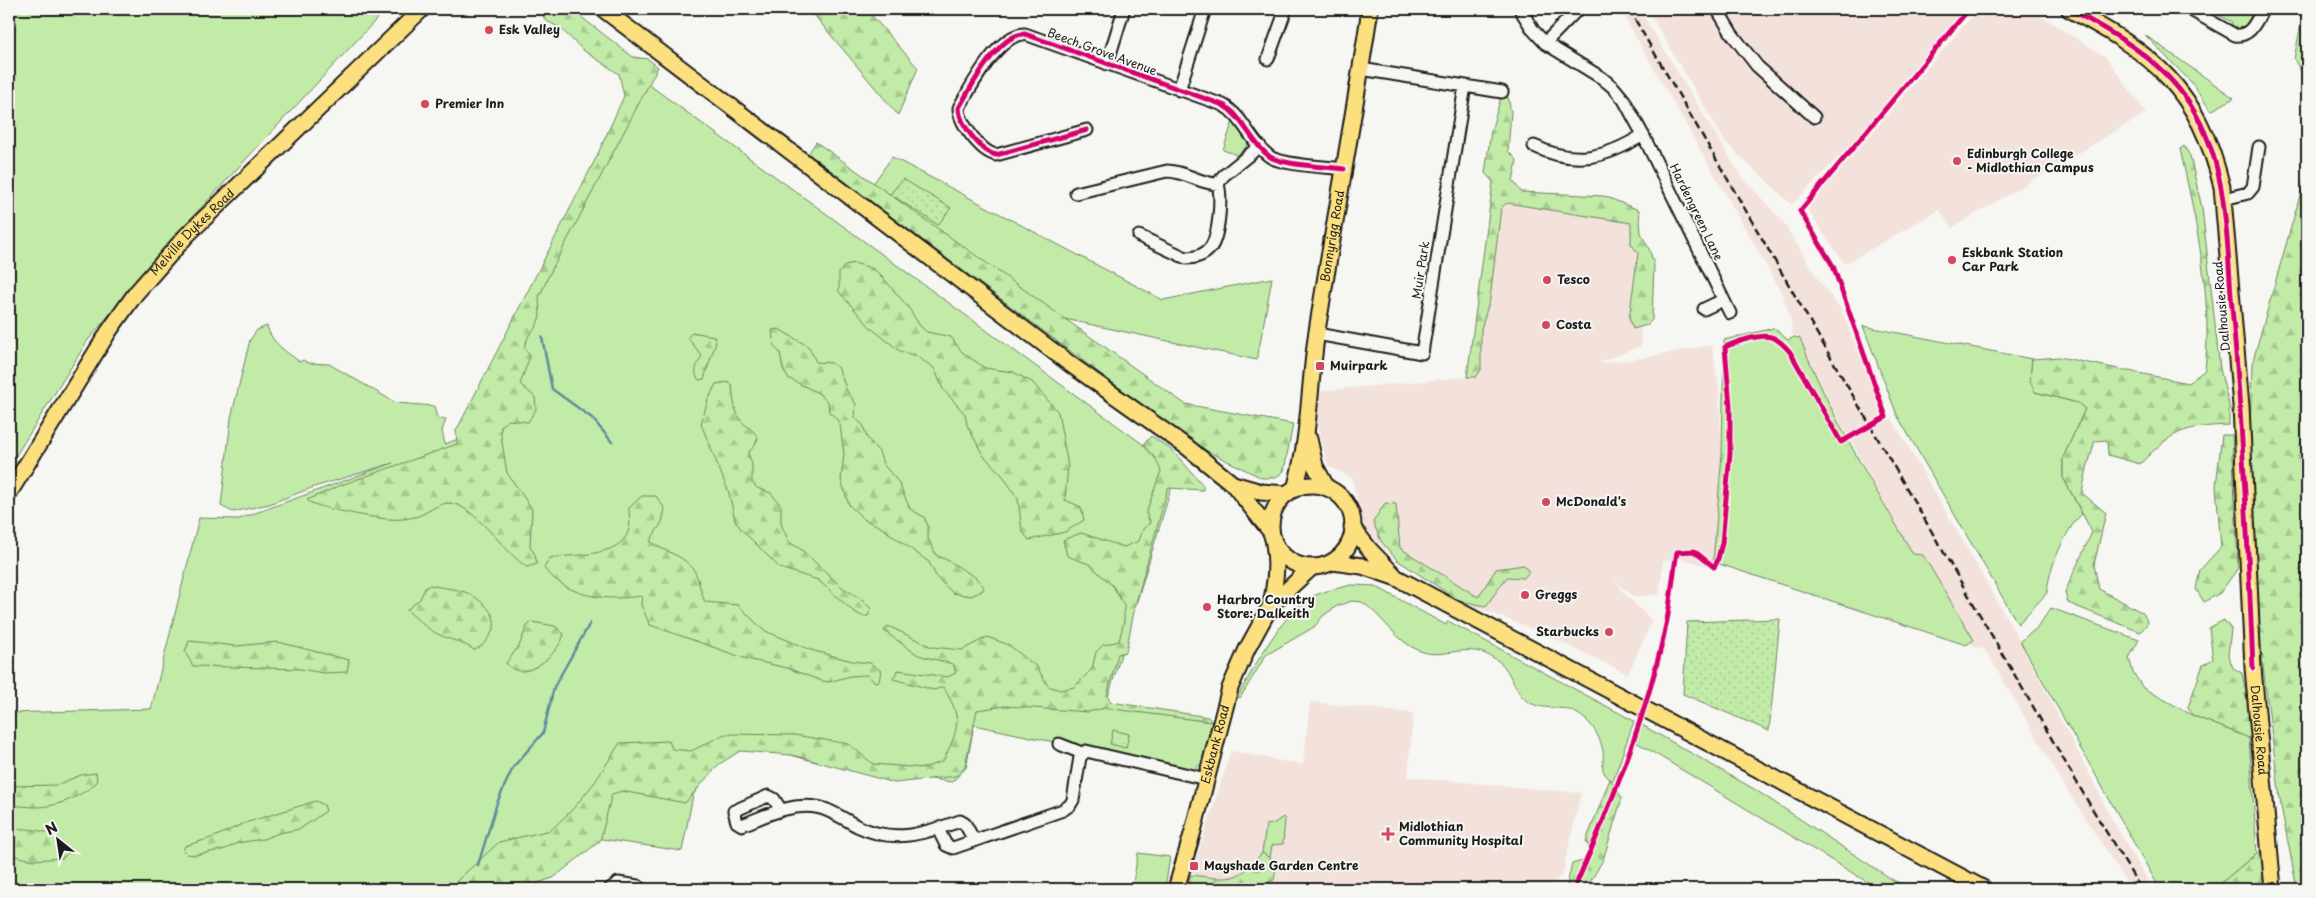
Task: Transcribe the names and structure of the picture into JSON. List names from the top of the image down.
{
  "streets": {
    "main road": [
      "Melville Dykes Road",
      "Bonnyrigg Road",
      "Dalhousie Road",
      "Eskbank Road"
    ],
    "street": ["Beech Grove Avenue", "Hardengreen Lane", "Muir Park"]
  },
  "crossings": [
    ["Beech Grove Avenue", "Bonnyrigg Road"],
    ["Bonnyrigg Road", "Muir Park"],
    ["Bonnyrigg Road", "Eskbank Road"]
  ],
  "places": {
    "other": [
      "Esk Valley",
      "Premier Inn",
      "Edinburgh College - Midlothian Campus",
      "Eskbank Station Car Park",
      "Tesco",
      "Costa",
      "McDonald's",
      "Greggs",
      "Harbro Country Store: Dalkeith",
      "Starbucks"
    ],
    "transit": ["Muirpark", "Mayshade Garden Centre"],
    "health": ["Midlothian Community Hospital"]
  },
  "north": "top left"
}
